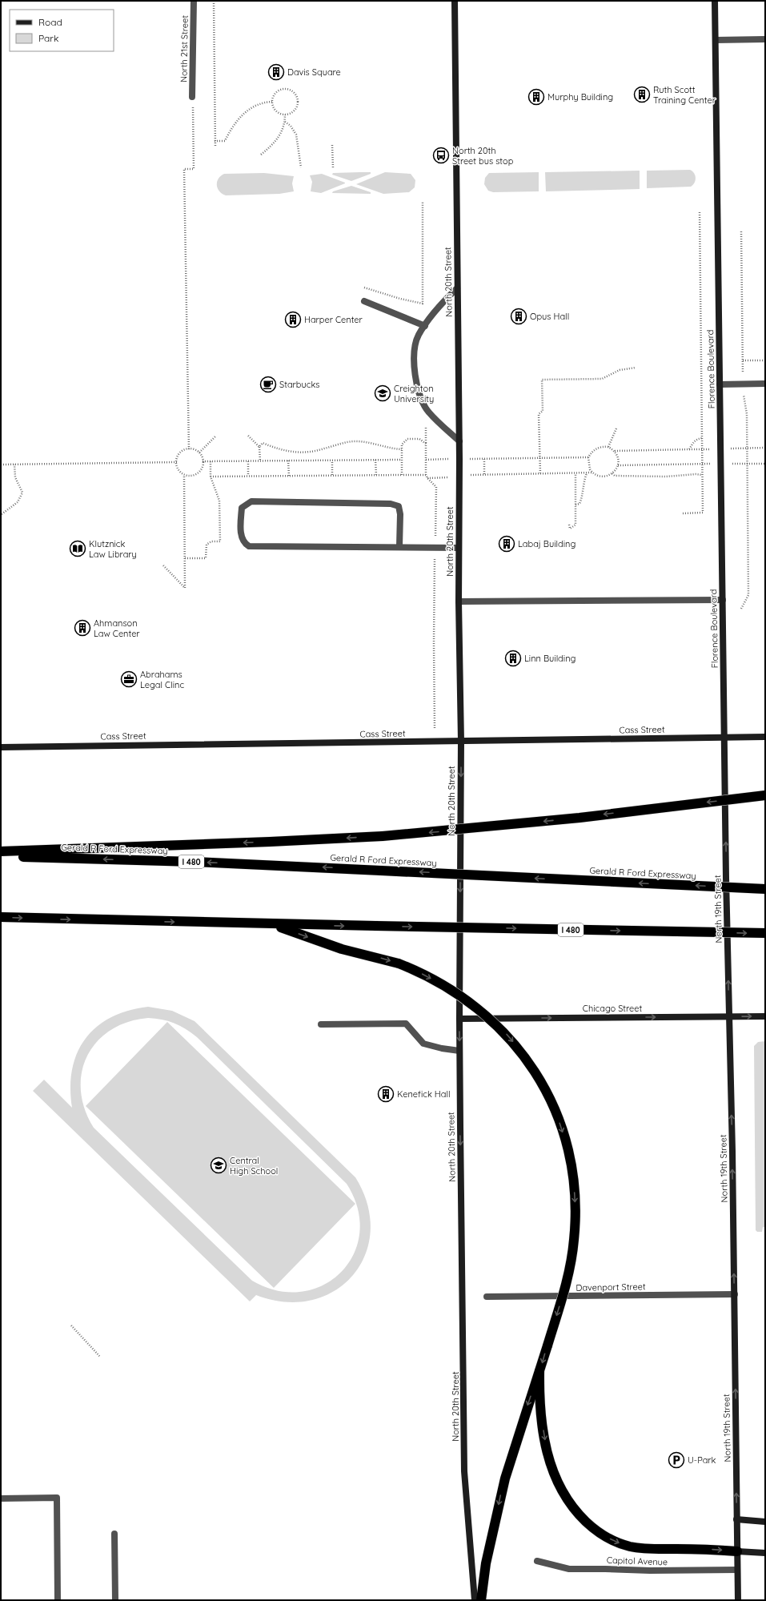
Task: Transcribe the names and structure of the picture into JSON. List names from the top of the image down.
{
  "streets": {
    "highway": ["Gerald R Ford Expressway", "I 480"],
    "main road": [
      "North 20th Street",
      "Florence Boulevard",
      "Cass Street",
      "North 19th Street",
      "Chicago Street"
    ],
    "street": ["North 21st Street", "Davenport Street", "Capitol Avenue"]
  },
  "crossings": [
    ["North 20th Street", "Cass Street"],
    ["North 20th Street", "Chicago Street"],
    ["Florence Boulevard", "Cass Street"],
    ["Florence Boulevard", "North 19th Street"],
    ["Cass Street", "North 19th Street"],
    ["North 19th Street", "Chicago Street"],
    ["North 19th Street", "Davenport Street"],
    ["North 19th Street", "Capitol Avenue"]
  ],
  "one_way": ["North 20th Street", "North 19th Street", "Chicago Street"],
  "places": {
    "building": [
      "Davis Square",
      "Ruth Scott Training Center",
      "Murphy Building",
      "Opus Hall",
      "Harper Center",
      "Labaj Building",
      "Ahmanson Law Center",
      "Linn Building",
      "Kenefick Hall"
    ],
    "bus stop": ["North 20th Street bus stop"],
    "cafe": ["Starbucks"],
    "school or university": ["Creighton University", "Central High School"],
    "library": ["Klutznick Law Library"],
    "office": ["Abrahams Legal Clinc"],
    "parking": ["U-Park"]
  },
  "legend": ["Road", "Park"]
}
